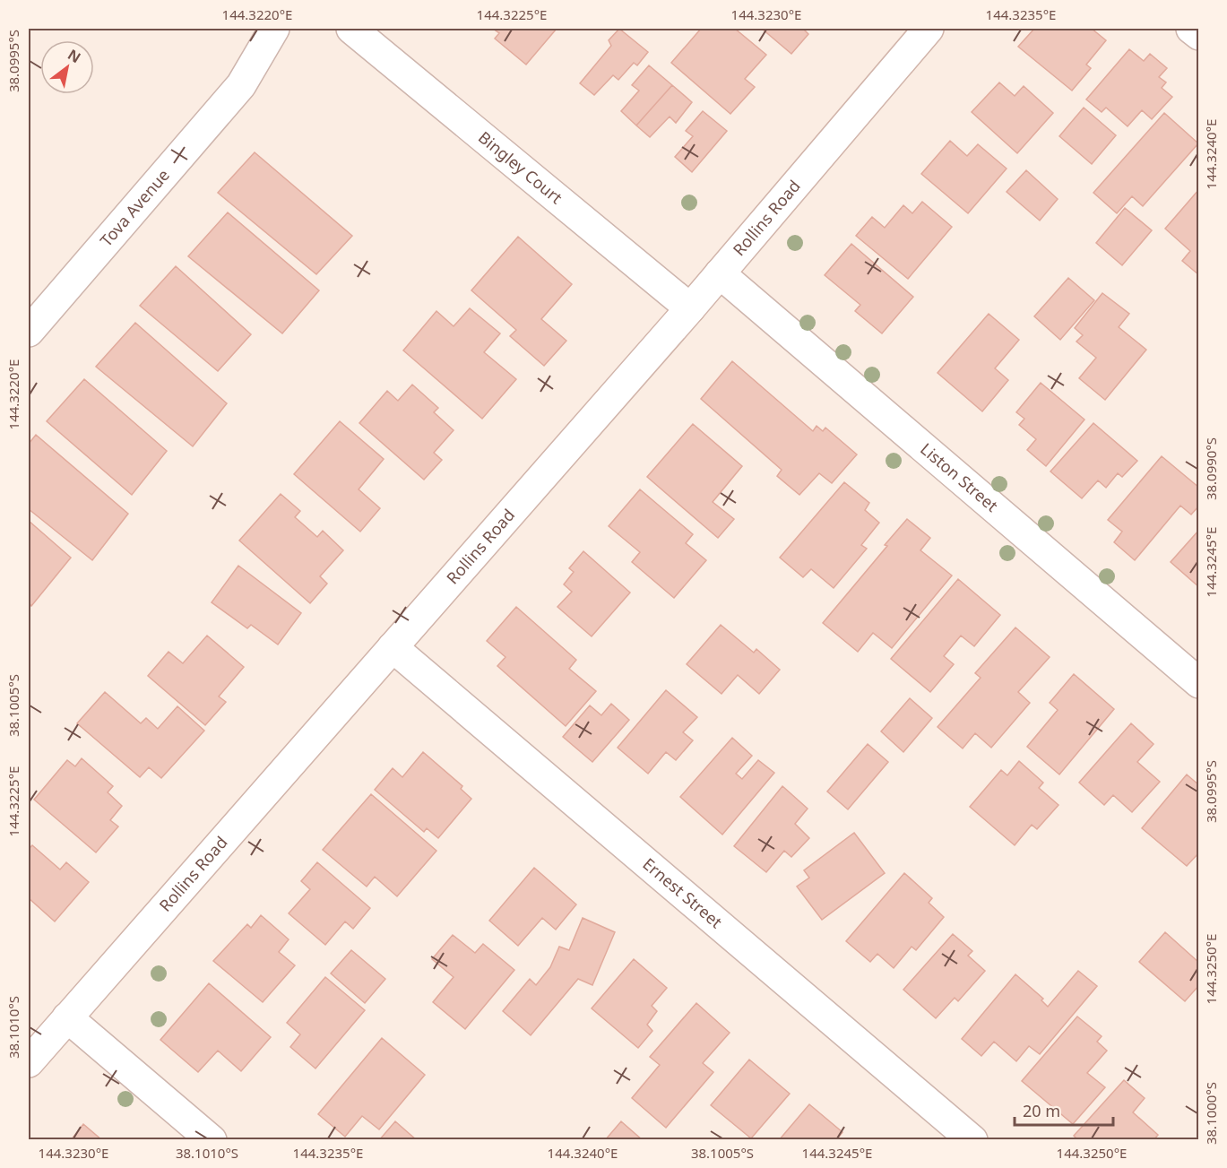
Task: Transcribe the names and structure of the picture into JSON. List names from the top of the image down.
{
  "streets": {
    "street": [
      "Bingley Court",
      "Tova Avenue",
      "Rollins Road",
      "Liston Street",
      "Ernest Street"
    ]
  },
  "crossings": [
    ["Bingley Court", "Rollins Road"],
    ["Rollins Road", "Liston Street"],
    ["Rollins Road", "Ernest Street"]
  ],
  "scale_bar": "20 m",
  "north": "top right",
  "coordinates": [
    "144.3220°E",
    "144.3225°E",
    "144.3230°E",
    "144.3235°E",
    "38.0995°S",
    "144.3240°E",
    "38.0990°S",
    "144.3245°E",
    "38.1005°S",
    "144.3250°E",
    "38.1010°S",
    "38.1000°S"
  ]
}
